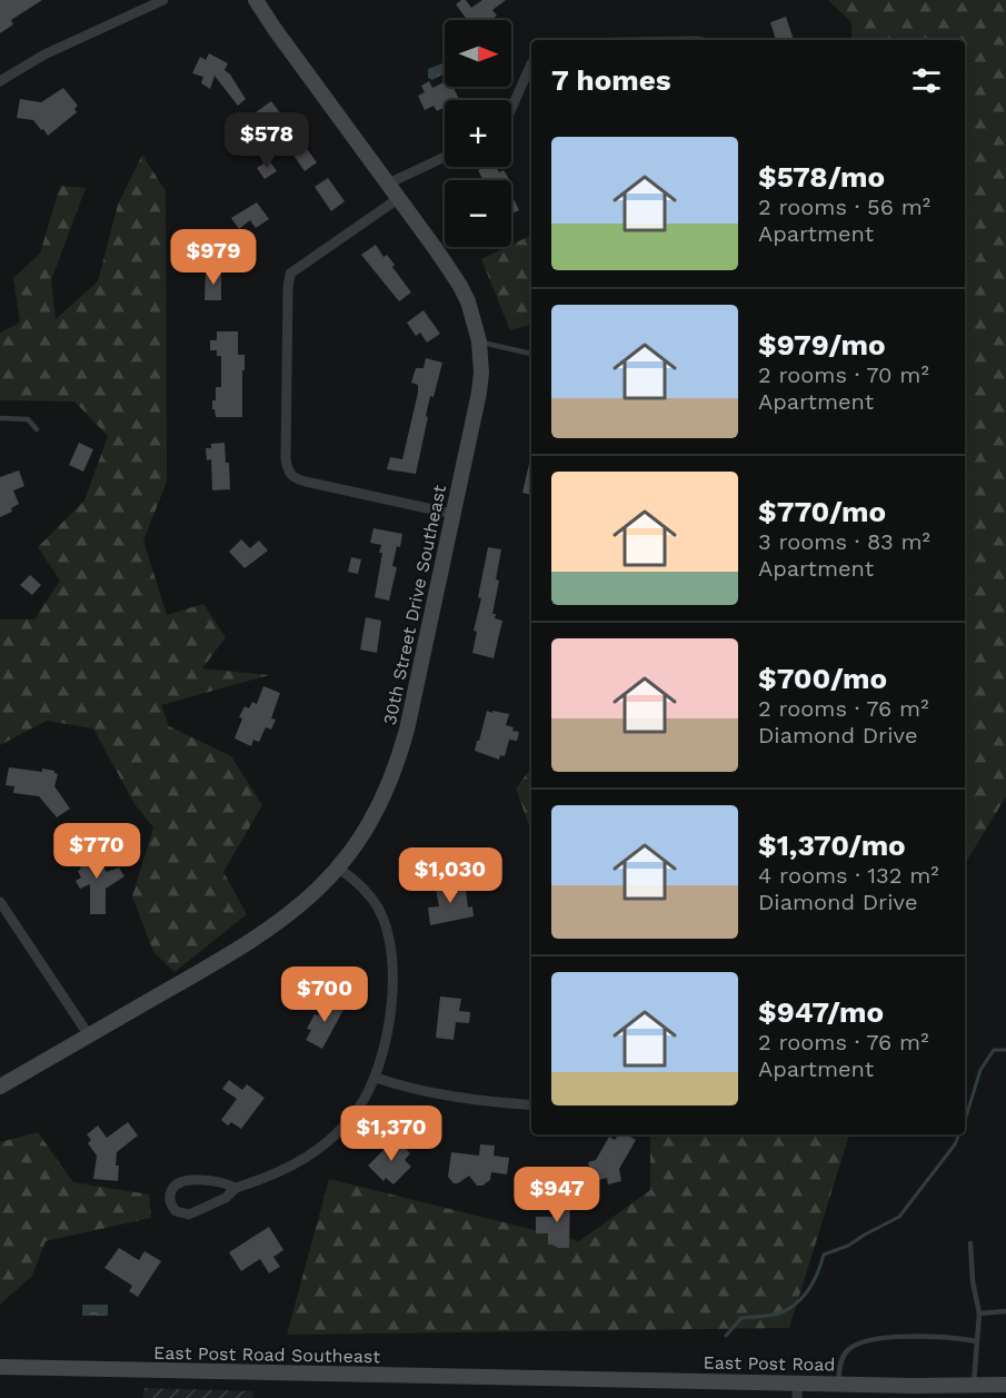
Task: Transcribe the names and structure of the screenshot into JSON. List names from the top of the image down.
{
  "streets": {
    "main road": ["30th Street Drive Southeast", "East Post Road Southeast", "East Post Road"]
  },
  "crossings": [
    ["East Post Road Southeast", "East Post Road"]
  ],
  "north": "right",
  "page": {
    "map_buttons": ["+", "−"],
    "heading": "7 homes",
    "price": [
      "$578",
      "$979",
      "$770",
      "$1,030",
      "$700",
      "$1,370",
      "$947"
    ],
    "list": [
      {
        "name": "$578/mo",
        "note": "2 rooms · 56 m² · Apartment"
      },
      {
        "name": "$979/mo",
        "note": "2 rooms · 70 m² · Apartment"
      },
      {
        "name": "$770/mo",
        "note": "3 rooms · 83 m² · Apartment"
      },
      {
        "name": "$700/mo",
        "note": "2 rooms · 76 m² · Diamond Drive"
      },
      {
        "name": "$1,370/mo",
        "note": "4 rooms · 132 m² · Diamond Drive"
      },
      {
        "name": "$947/mo",
        "note": "2 rooms · 76 m² · Apartment"
      }
    ]
  }
}
